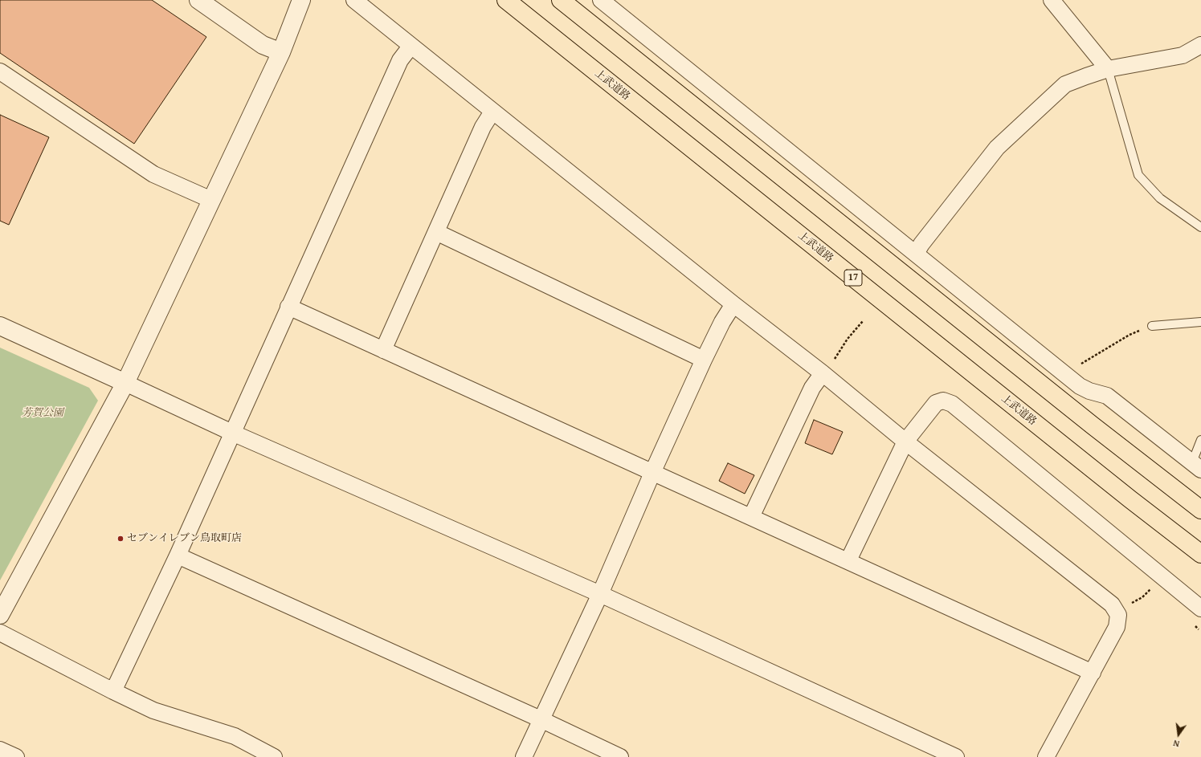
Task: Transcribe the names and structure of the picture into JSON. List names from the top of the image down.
{
  "streets": {
    "highway": ["上武道路", "17"]
  },
  "parks": ["芳賀公園"],
  "places": ["セブンイレブン鳥取町店"],
  "north": "bottom"
}
